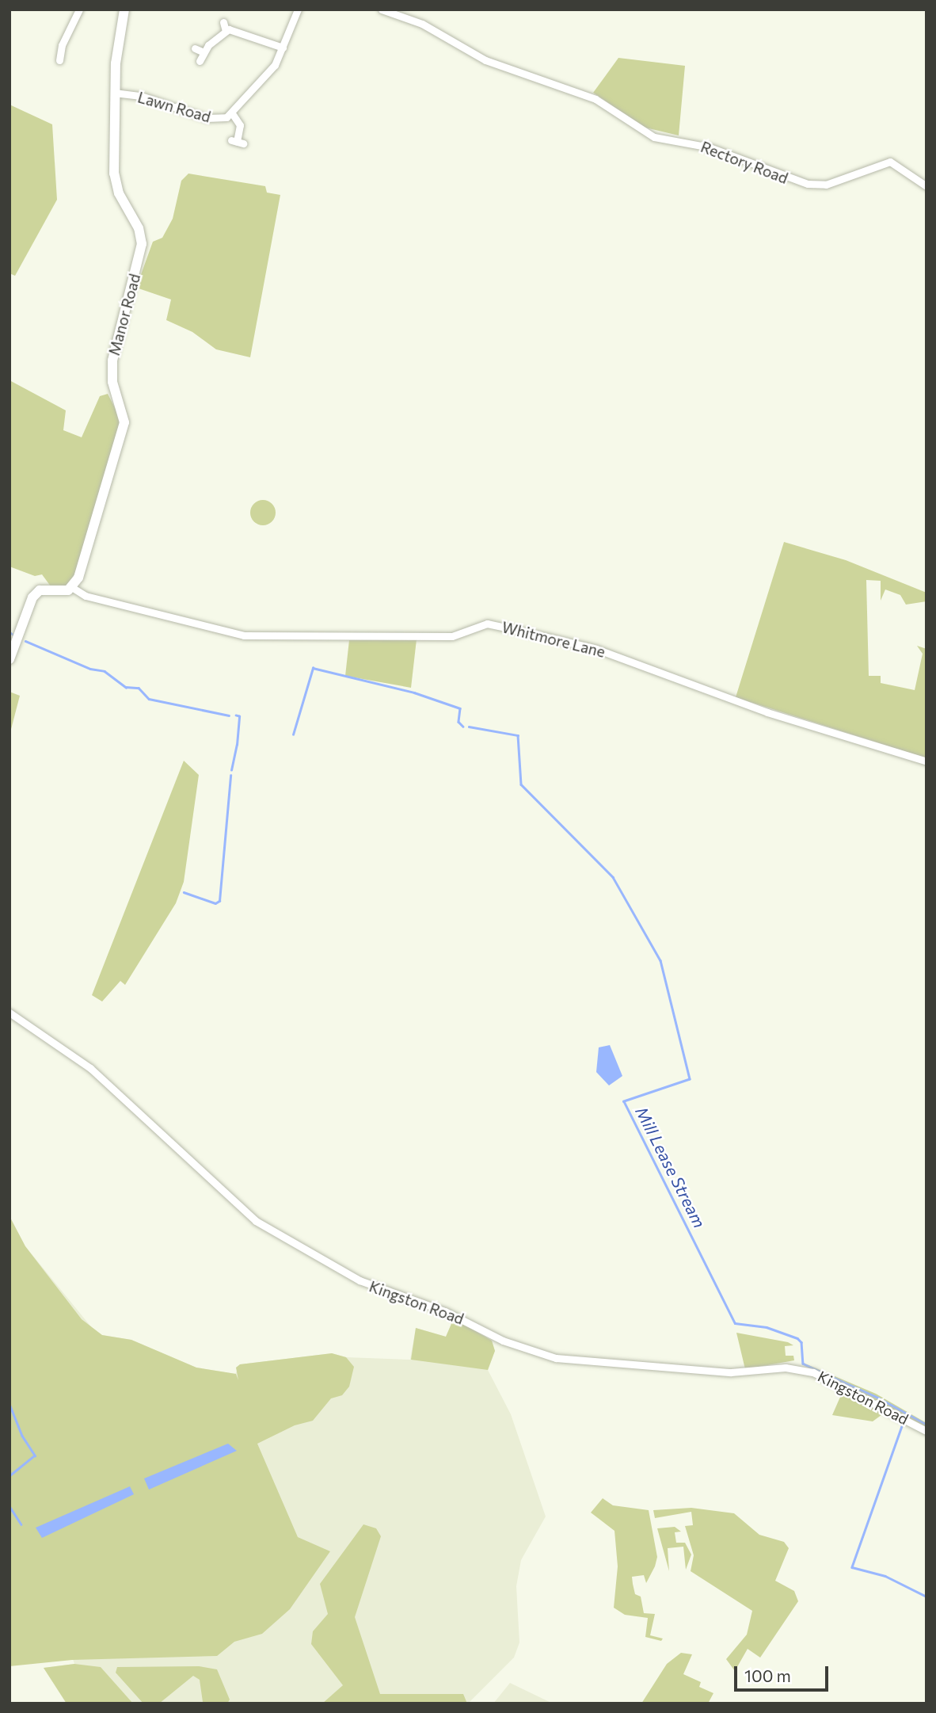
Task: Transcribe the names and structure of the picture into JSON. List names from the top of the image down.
{
  "streets": {
    "street": [
      "Lawn Road",
      "Rectory Road",
      "Manor Road",
      "Whitmore Lane",
      "Kingston Road"
    ]
  },
  "crossings": [
    ["Lawn Road", "Manor Road"],
    ["Manor Road", "Whitmore Lane"]
  ],
  "water": ["Mill Lease Stream"],
  "scale_bar": "100 m"
}
